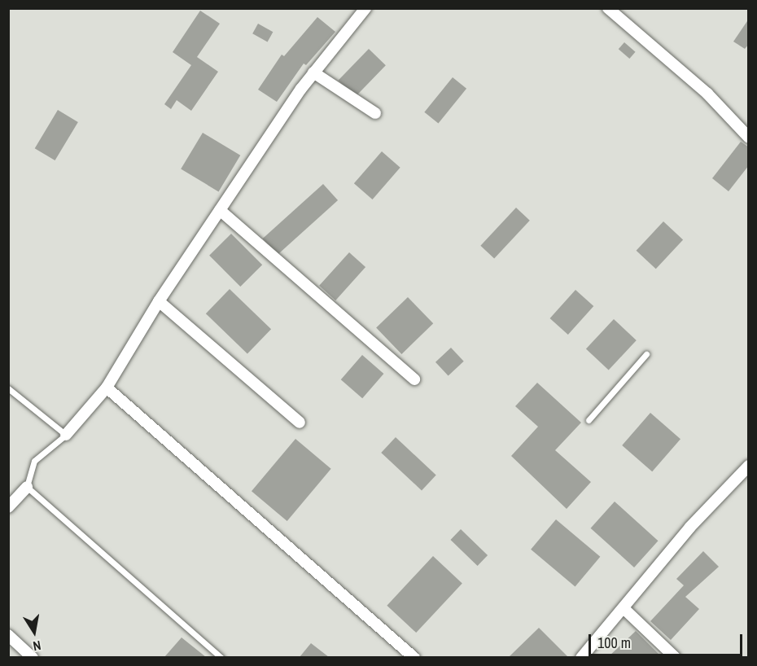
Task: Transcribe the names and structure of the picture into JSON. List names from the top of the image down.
{
  "scale_bar": "100 m",
  "north": "bottom"
}
